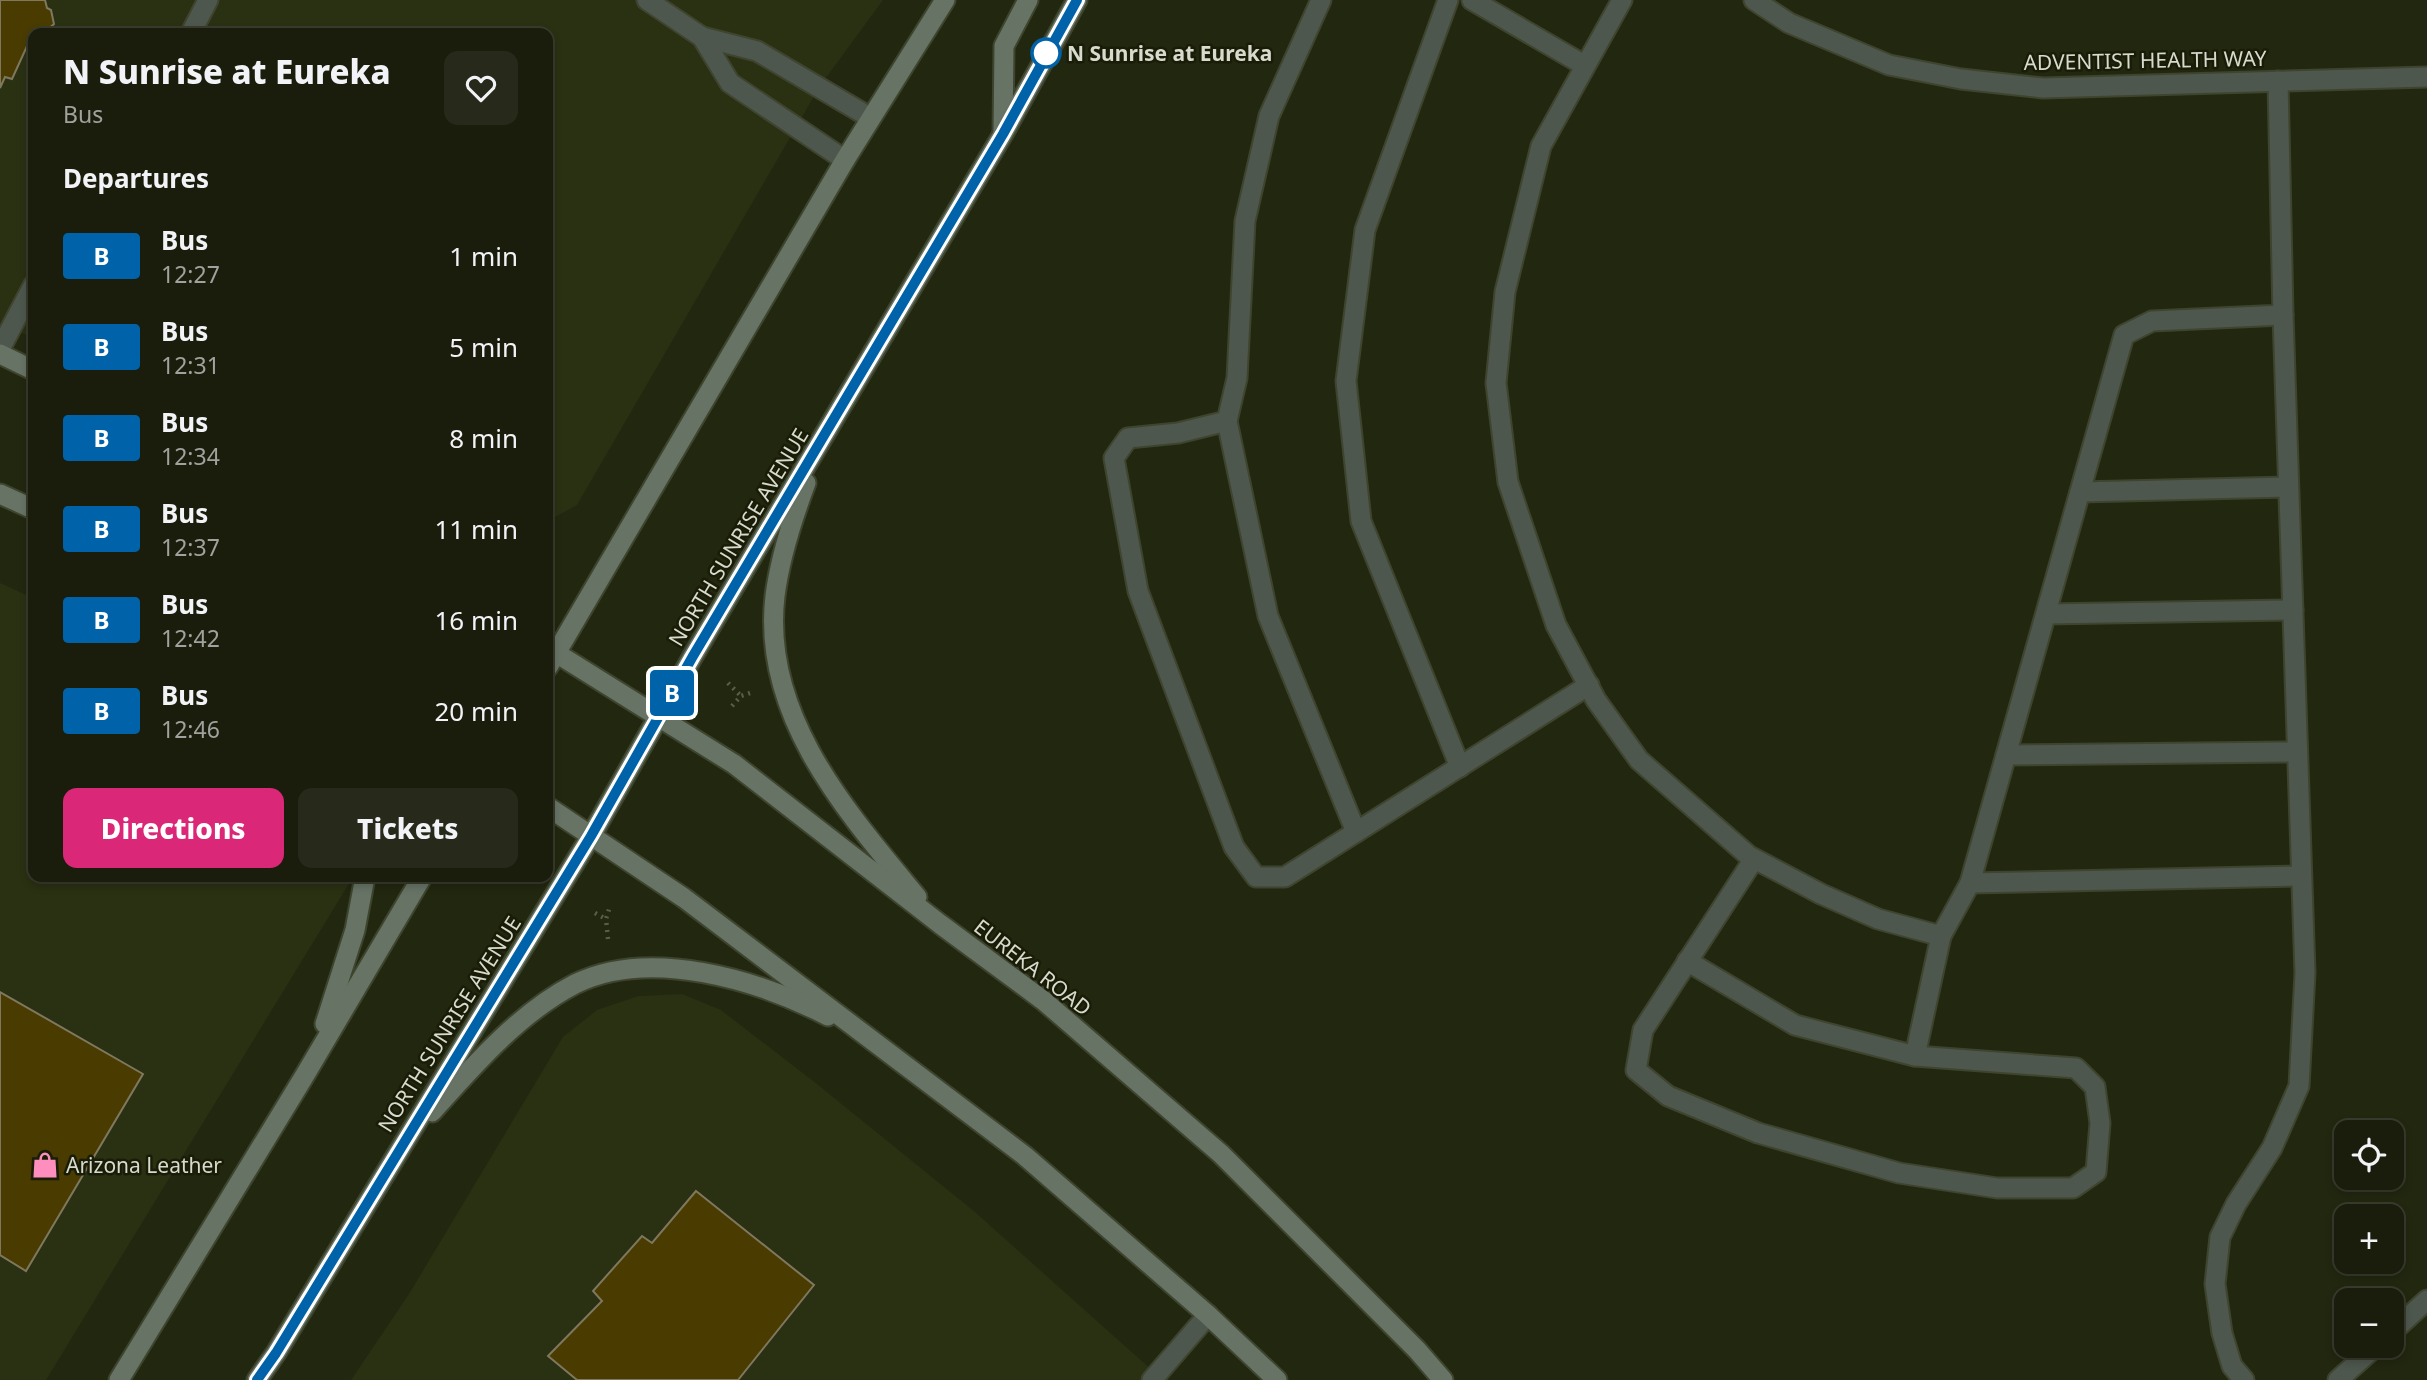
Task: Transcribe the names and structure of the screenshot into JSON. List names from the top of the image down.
{
  "streets": {
    "main road": ["NORTH SUNRISE AVENUE", "EUREKA ROAD"],
    "lane": ["ADVENTIST HEALTH WAY"]
  },
  "crossings": [
    ["NORTH SUNRISE AVENUE", "EUREKA ROAD"]
  ],
  "places": {
    "other": ["N Sunrise at Eureka"],
    "shop": ["Arizona Leather"]
  },
  "lines": ["bus line B"],
  "page": {
    "on_map": "B",
    "heading": [
      ["N Sunrise at Eureka", "Bus"],
      "Departures"
    ],
    "list": [
      {
        "mark": "B",
        "name": "Bus",
        "note": "12:27",
        "value": "1 min"
      },
      {
        "mark": "B",
        "name": "Bus",
        "note": "12:31",
        "value": "5 min"
      },
      {
        "mark": "B",
        "name": "Bus",
        "note": "12:34",
        "value": "8 min"
      },
      {
        "mark": "B",
        "name": "Bus",
        "note": "12:37",
        "value": "11 min"
      },
      {
        "mark": "B",
        "name": "Bus",
        "note": "12:42",
        "value": "16 min"
      },
      {
        "mark": "B",
        "name": "Bus",
        "note": "12:46",
        "value": "20 min"
      }
    ],
    "buttons": ["Directions", "Tickets"],
    "map_buttons": ["+", "−"]
  }
}
